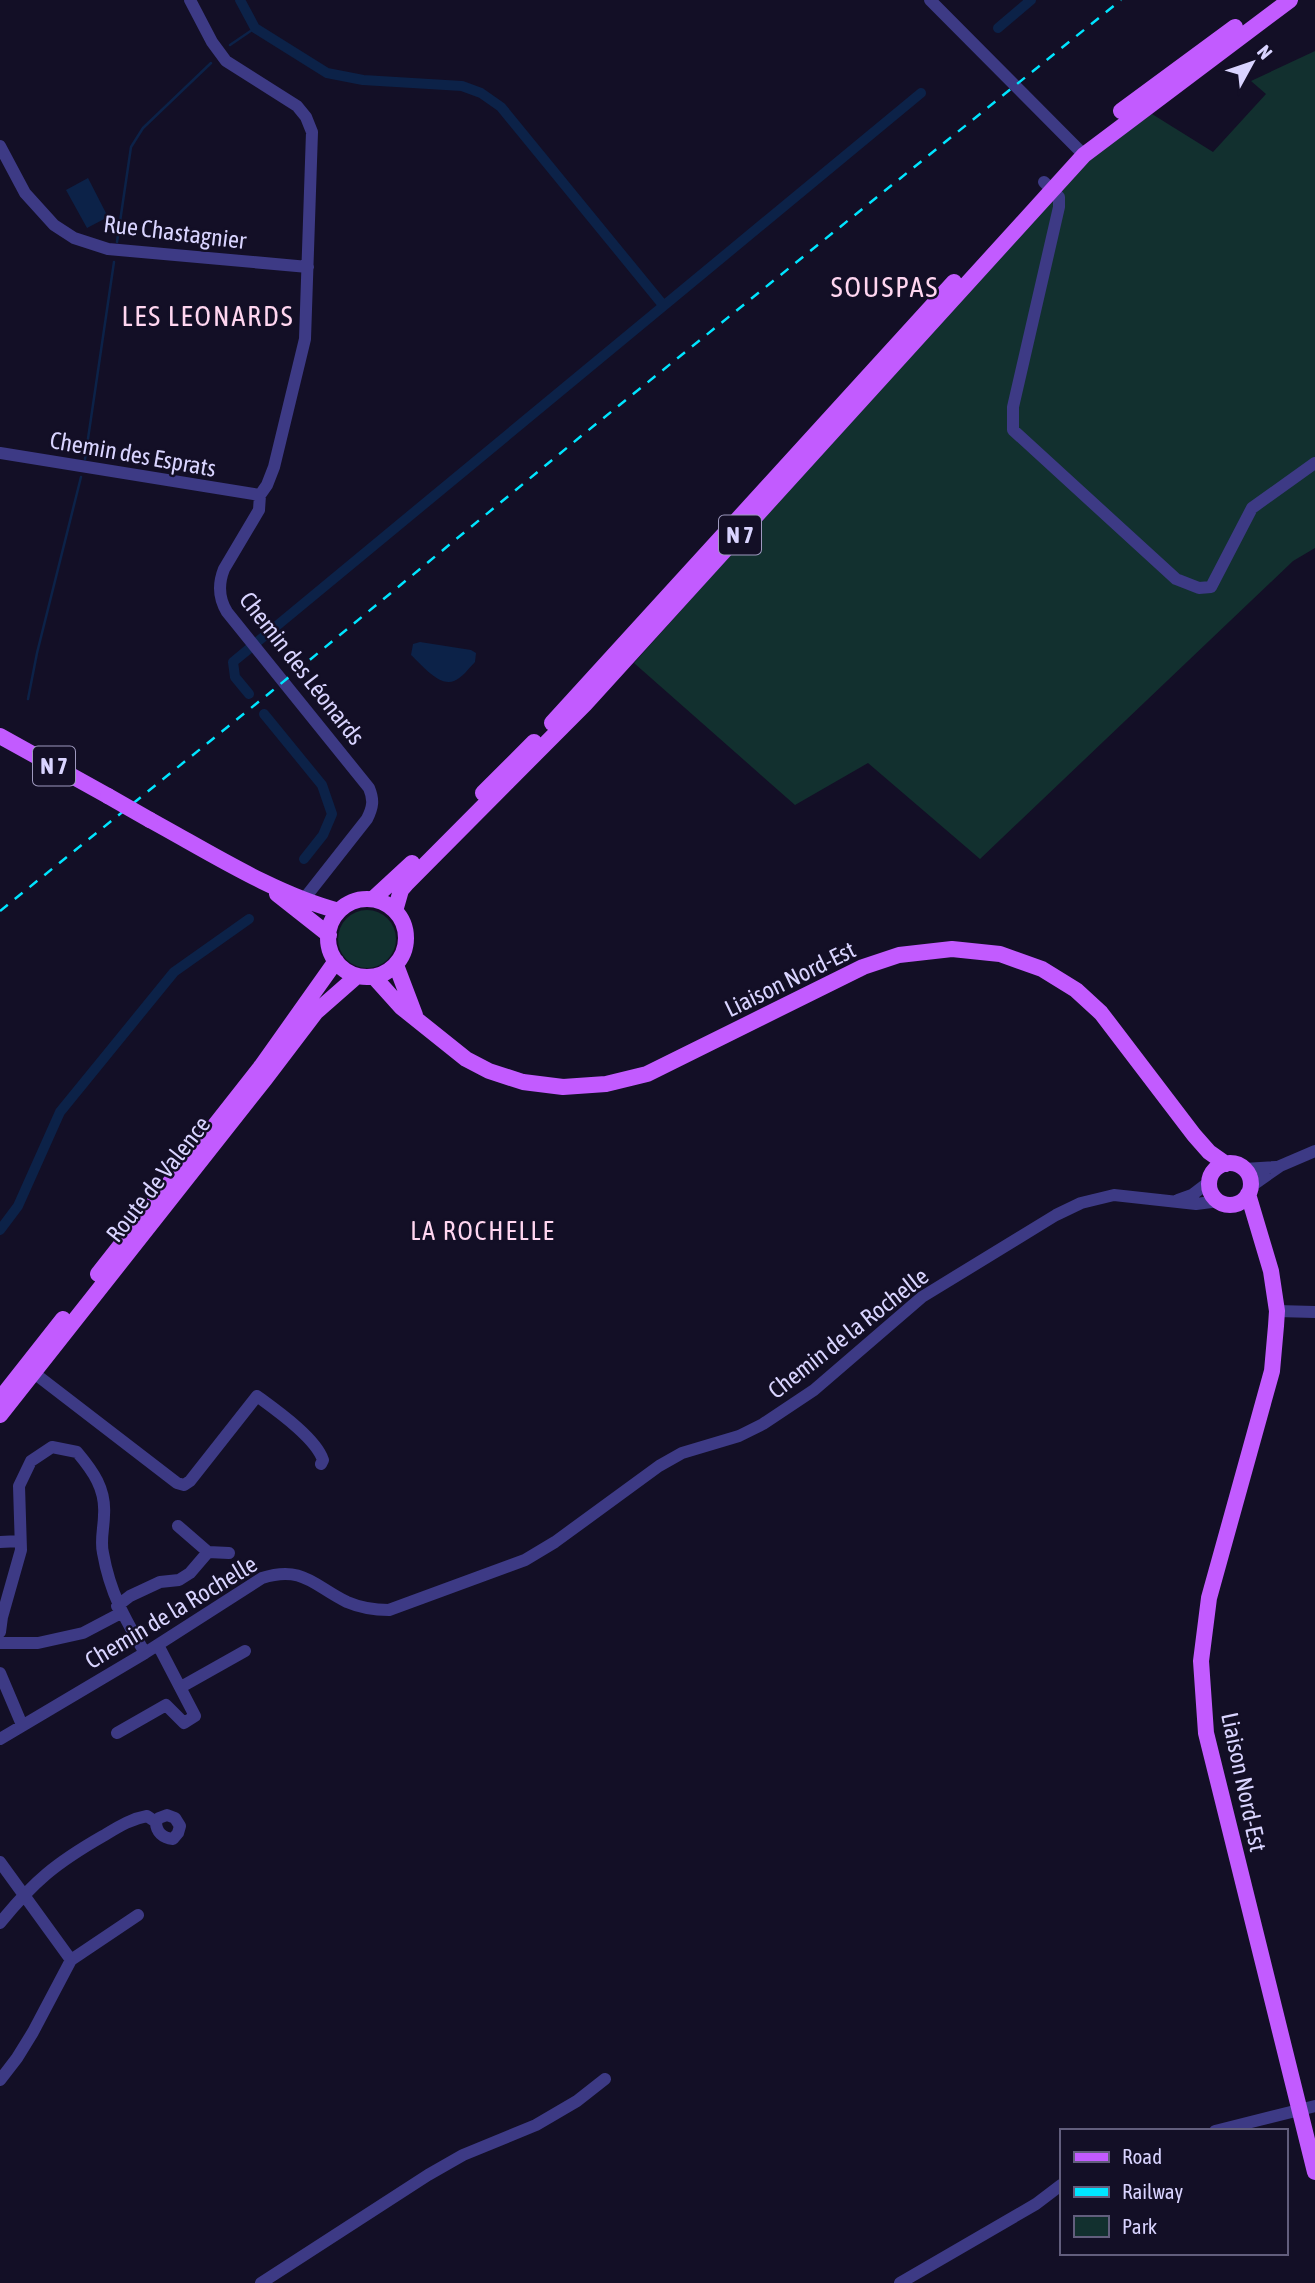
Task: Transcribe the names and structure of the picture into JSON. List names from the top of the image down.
{
  "streets": {
    "main road": ["N 7", "Liaison Nord-Est", "Route de Valence"],
    "street": [
      "Rue Chastagnier",
      "Chemin des Esprats",
      "Chemin des Léonards",
      "Chemin de la Rochelle"
    ]
  },
  "crossings": [
    ["Rue Chastagnier", "Chemin des Léonards"],
    ["Chemin des Esprats", "Chemin des Léonards"],
    ["N 7", "Chemin des Léonards"],
    ["N 7", "Liaison Nord-Est"],
    ["N 7", "Route de Valence"],
    ["Liaison Nord-Est", "Route de Valence"],
    ["Liaison Nord-Est", "Chemin de la Rochelle"]
  ],
  "districts": ["SOUSPAS", "LES LEONARDS", "LA ROCHELLE"],
  "legend": ["Road", "Railway", "Park"],
  "north": "top right"
}
